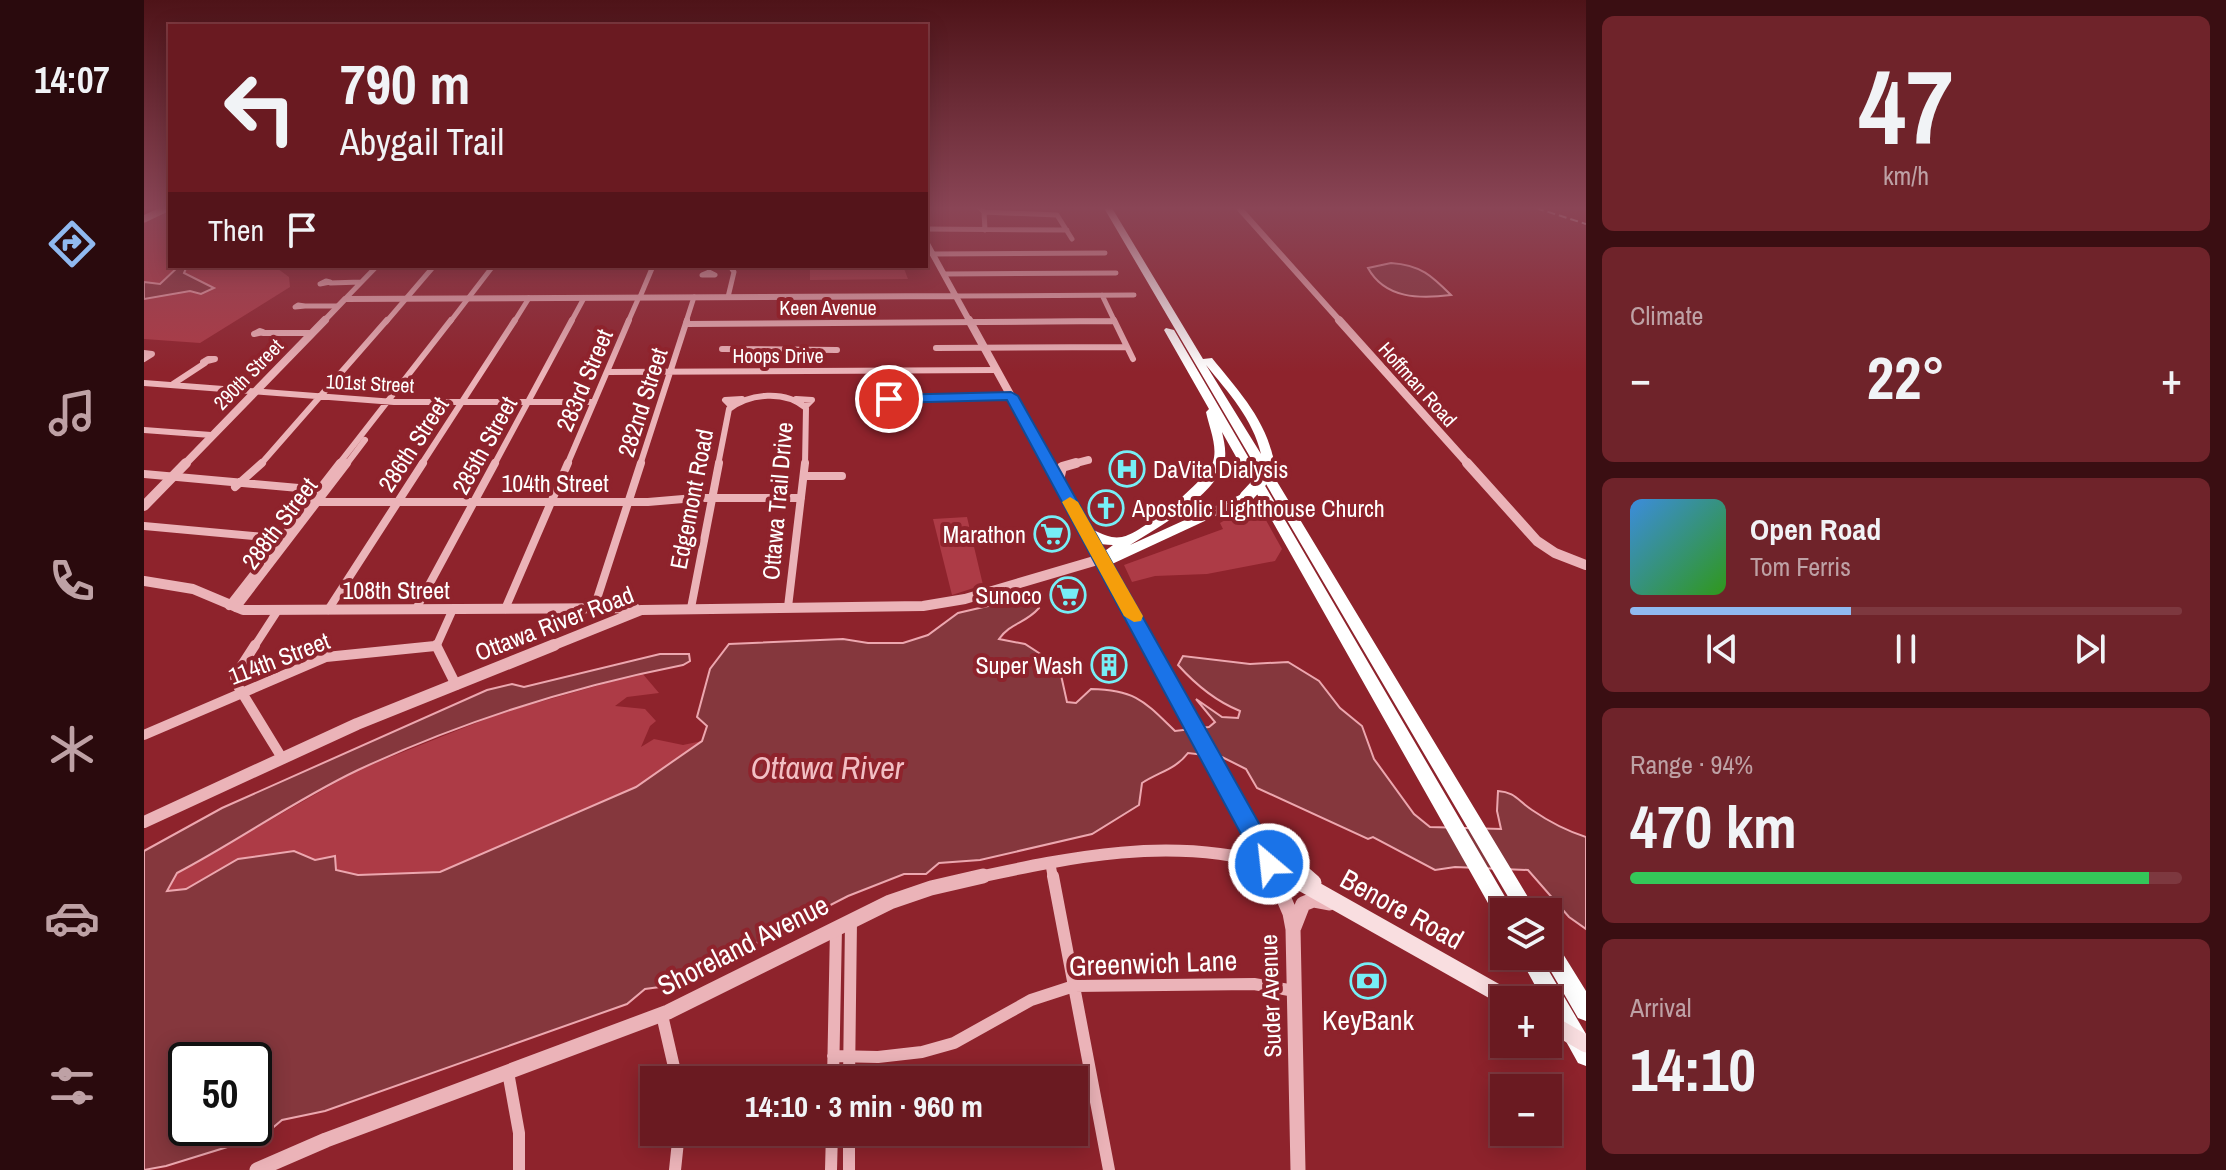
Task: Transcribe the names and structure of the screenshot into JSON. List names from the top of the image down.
{
  "streets": {
    "main road": ["Benore Road", "Suder Avenue"],
    "street": [
      "Keen Avenue",
      "Hoops Drive",
      "290th Street",
      "283rd Street",
      "101st Street",
      "Hoffman Road",
      "282nd Street",
      "286th Street",
      "285th Street",
      "104th Street",
      "Edgemont Road",
      "Ottawa Trail Drive",
      "288th Street",
      "108th Street",
      "Ottawa River Road",
      "114th Street",
      "Shoreland Avenue",
      "Greenwich Lane"
    ]
  },
  "crossings": [
    ["Keen Avenue", "282nd Street"],
    ["Keen Avenue", "Suder Avenue"],
    ["Hoops Drive", "283rd Street"],
    ["Hoops Drive", "282nd Street"],
    ["Hoops Drive", "Suder Avenue"],
    ["290th Street", "101st Street"],
    ["290th Street", "104th Street"],
    ["283rd Street", "101st Street"],
    ["283rd Street", "104th Street"],
    ["283rd Street", "108th Street"],
    ["101st Street", "286th Street"],
    ["101st Street", "285th Street"],
    ["101st Street", "288th Street"],
    ["282nd Street", "104th Street"],
    ["282nd Street", "108th Street"],
    ["286th Street", "104th Street"],
    ["286th Street", "108th Street"],
    ["285th Street", "104th Street"],
    ["285th Street", "108th Street"],
    ["104th Street", "Edgemont Road"],
    ["104th Street", "Ottawa Trail Drive"],
    ["104th Street", "288th Street"],
    ["Edgemont Road", "Ottawa Trail Drive"],
    ["Edgemont Road", "Ottawa River Road"],
    ["Ottawa Trail Drive", "Ottawa River Road"],
    ["288th Street", "108th Street"],
    ["108th Street", "Ottawa River Road"],
    ["Ottawa River Road", "Suder Avenue"],
    ["Benore Road", "Shoreland Avenue"],
    ["Benore Road", "Suder Avenue"],
    ["Shoreland Avenue", "Suder Avenue"],
    ["Greenwich Lane", "Suder Avenue"]
  ],
  "water": ["Ottawa River"],
  "places": {
    "hospital": ["DaVita Dialysis"],
    "church": ["Apostolic Lighthouse Church"],
    "supermarket": ["Marathon", "Sunoco"],
    "building": ["Super Wash"],
    "bank": ["KeyBank"]
  },
  "page": {
    "tabs": "14:07",
    "tile": [
      ["47", "km/h"],
      "Climate",
      ["Range · 94%", "470 km"],
      ["Arrival", "14:10"]
    ],
    "turn": ["790 m", "Abygail Trail"],
    "then": "Then",
    "heat": ["−", "22°", "+"],
    "song": ["Open Road", "Tom Ferris"],
    "map_buttons": ["+", "−"],
    "limit": "50",
    "trip": "14:10 · 3 min · 960 m"
  }
}
